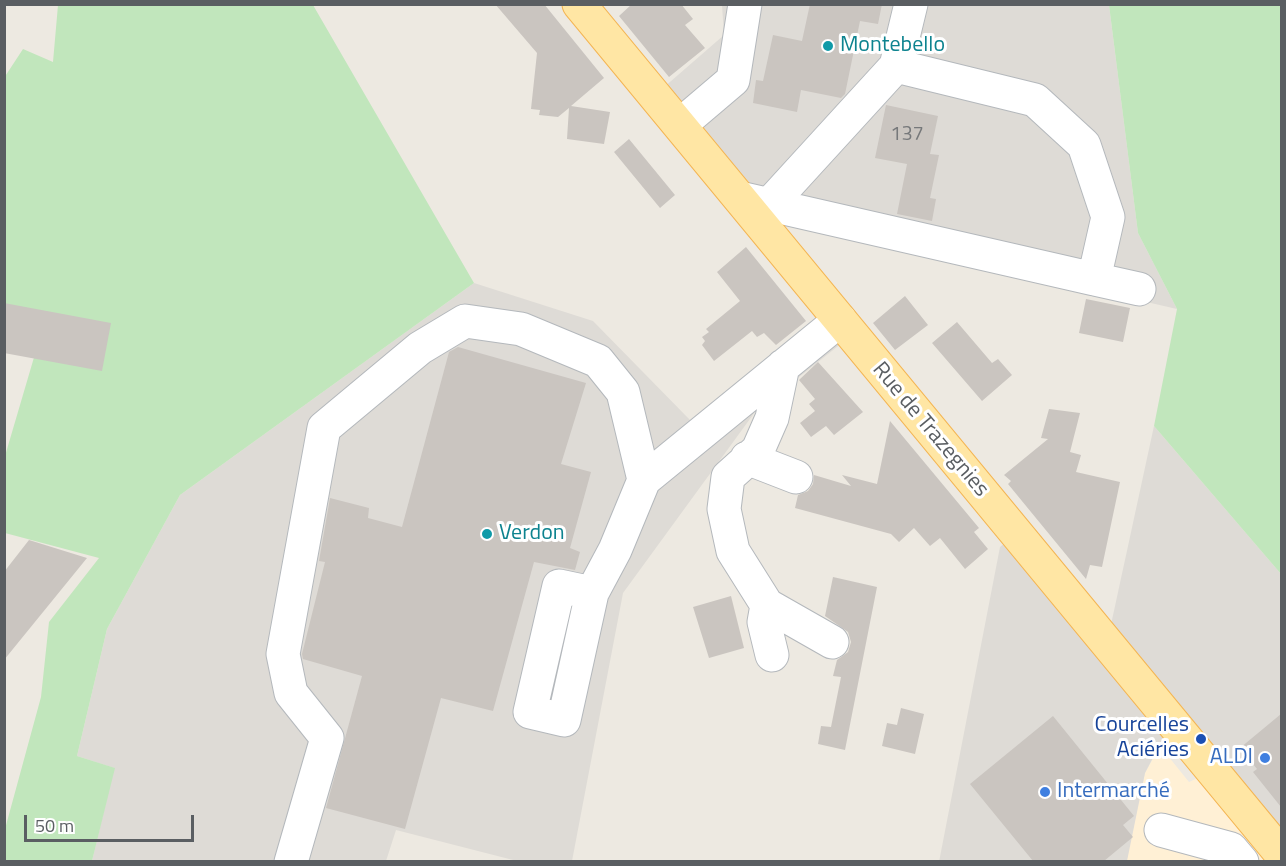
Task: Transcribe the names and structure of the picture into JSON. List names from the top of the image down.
{
  "streets": {
    "main road": ["Rue de Trazegnies"]
  },
  "places": [
    "Montebello",
    "Verdon",
    "Courcelles Aciéries",
    "ALDI",
    "Intermarché"
  ],
  "house_numbers": ["137"],
  "scale_bar": "50 m"
}
